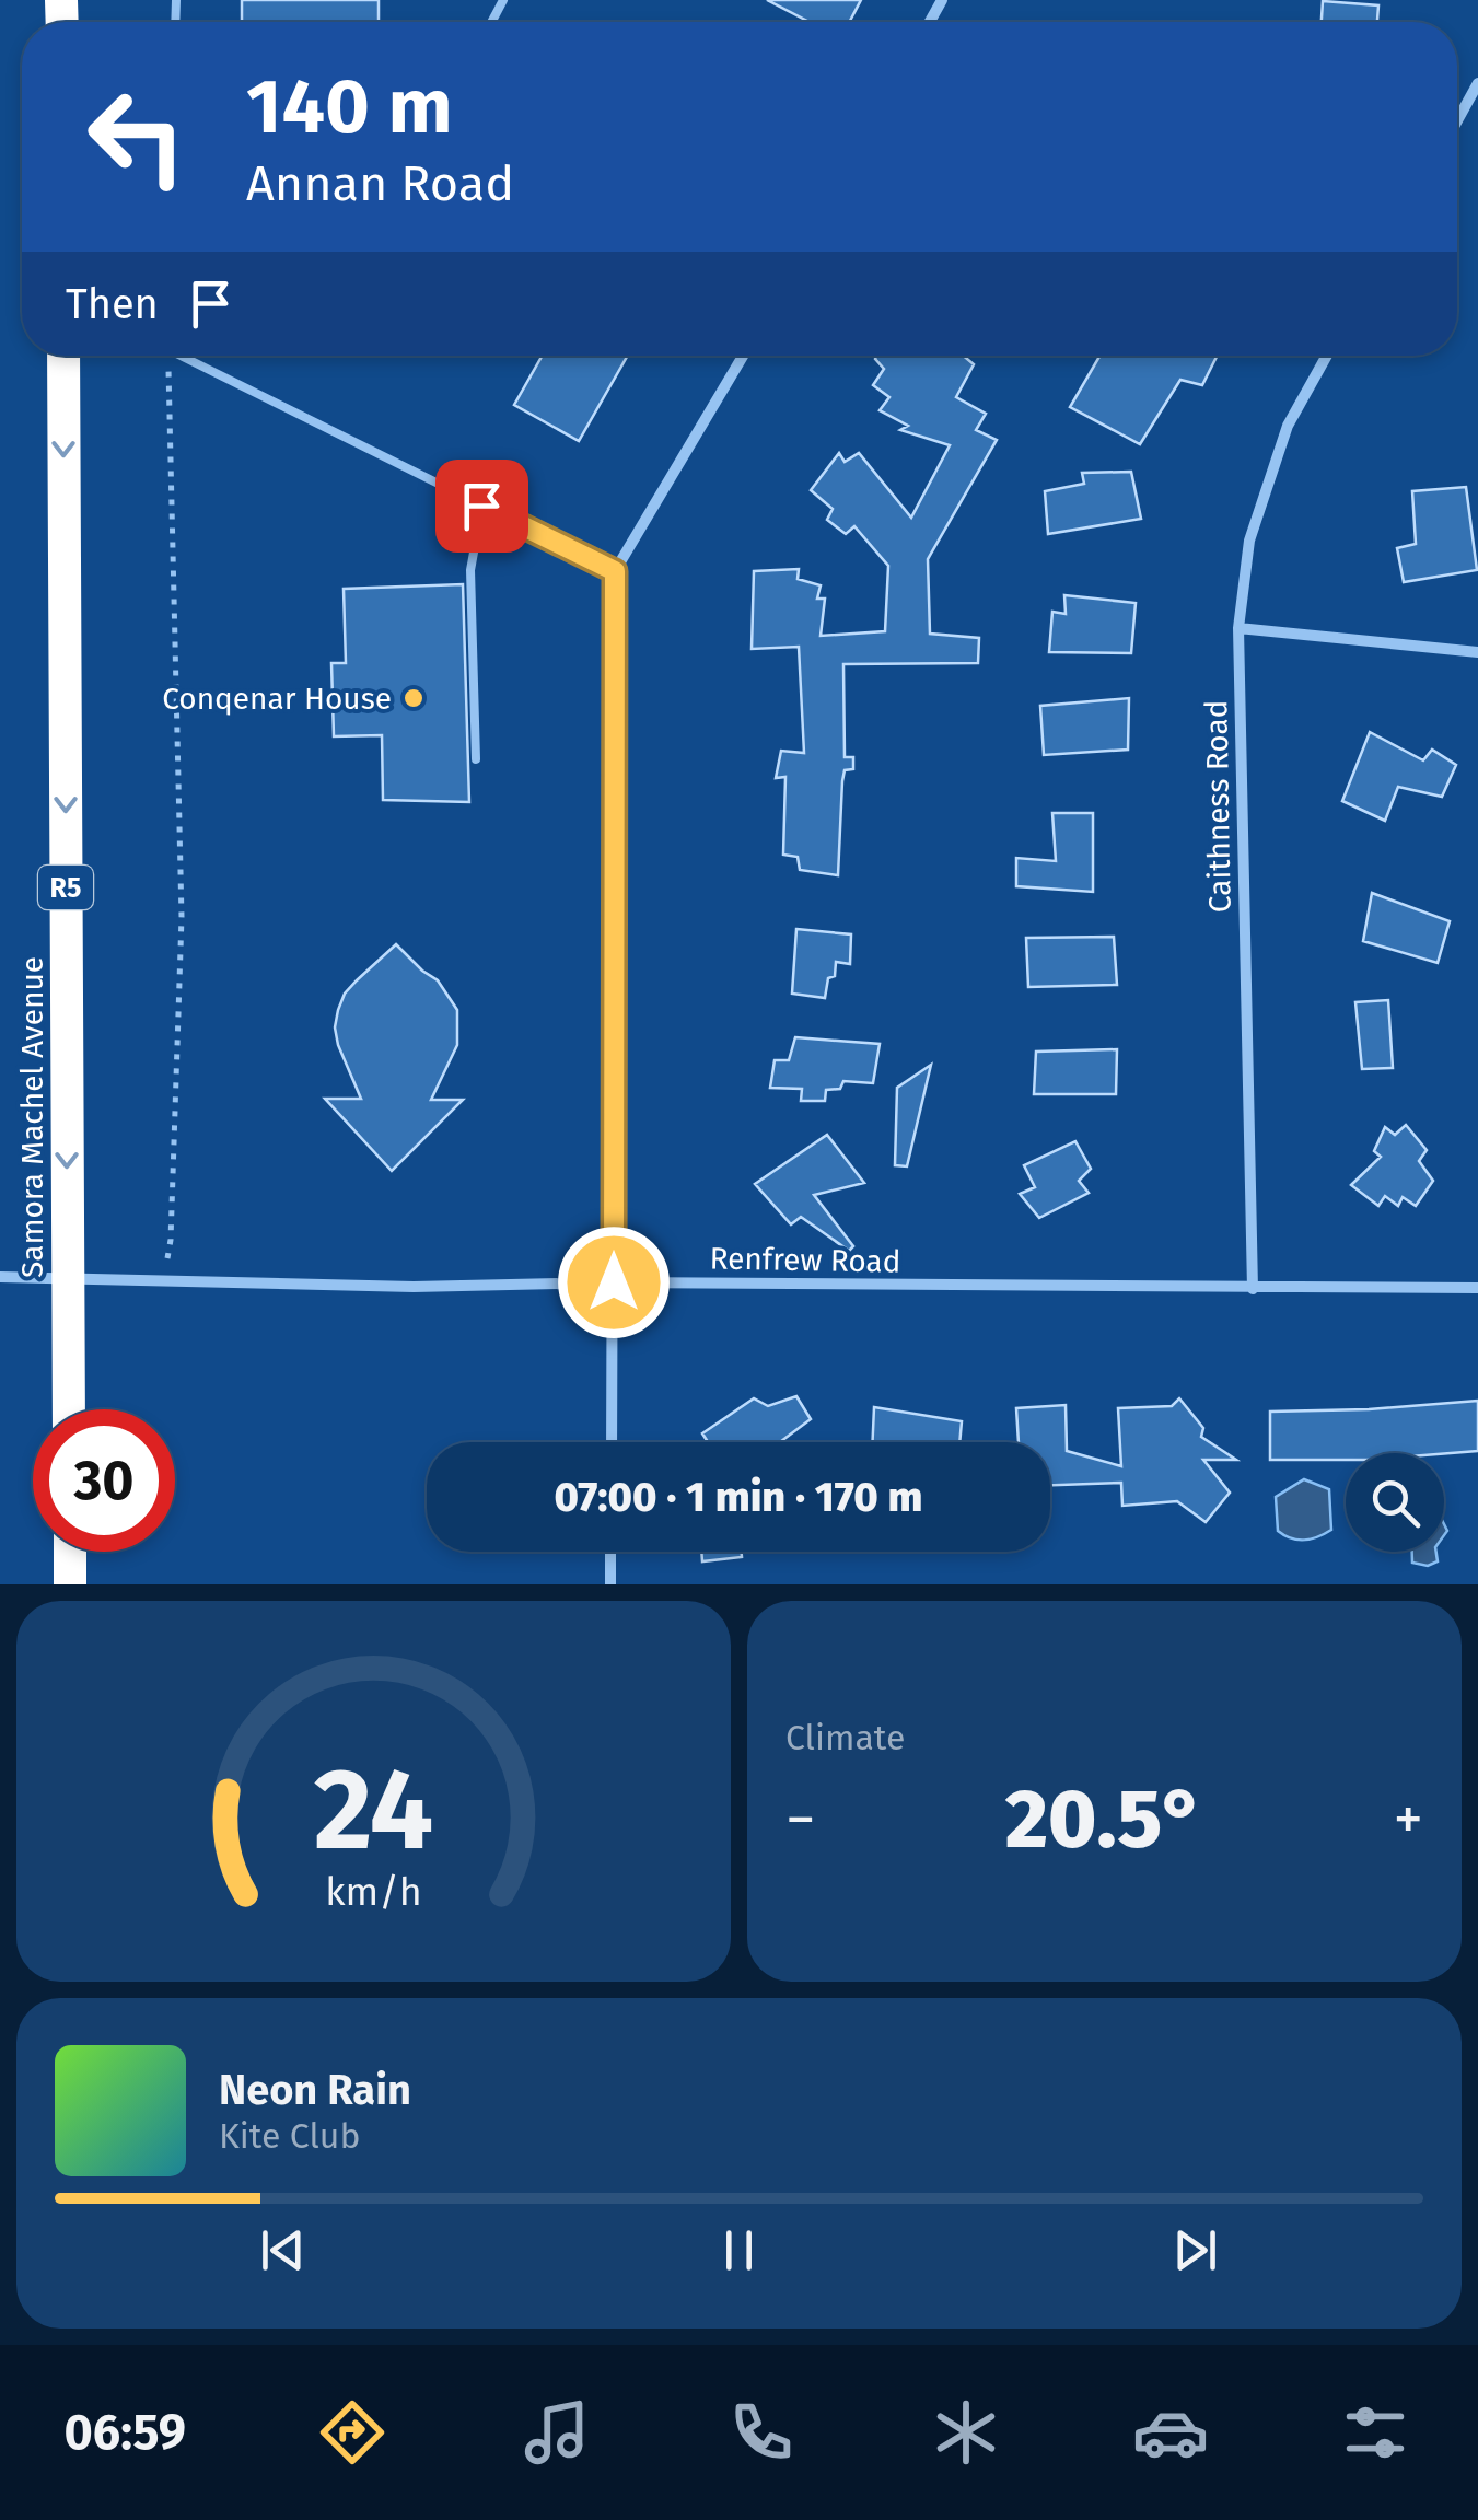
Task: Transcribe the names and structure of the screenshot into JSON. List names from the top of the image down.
{
  "streets": {
    "highway": ["R5", "Samora Machel Avenue"],
    "street": ["Caithness Road", "Renfrew Road"]
  },
  "crossings": [
    ["Caithness Road", "Renfrew Road"],
    ["Samora Machel Avenue", "Renfrew Road"]
  ],
  "one_way": ["Samora Machel Avenue"],
  "places": ["Conqenar House"],
  "page": {
    "turn": ["140 m", "Annan Road"],
    "then": "Then",
    "limit": "30",
    "trip": "07:00 · 1 min · 170 m",
    "tile": "Climate",
    "heat": ["−", "20.5°", "+"],
    "song": ["Neon Rain", "Kite Club"],
    "tabs": "06:59",
    "gauge": ["24", "km/h"]
  }
}
